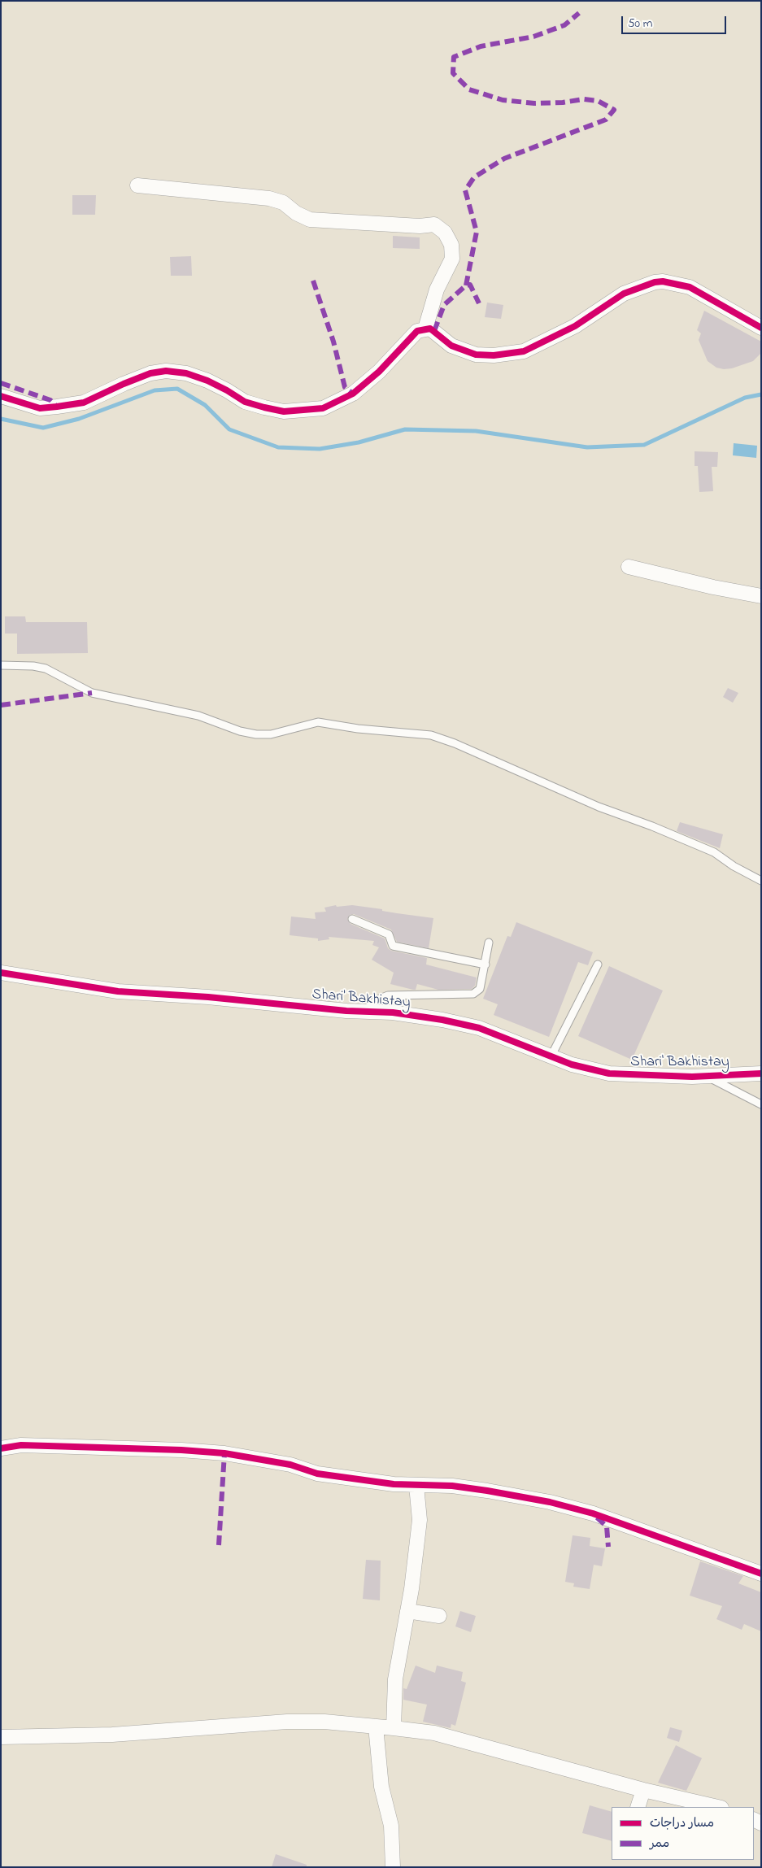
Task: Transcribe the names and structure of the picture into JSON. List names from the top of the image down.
{
  "streets": {
    "street": ["Shari' Bakhistay"]
  },
  "legend": ["مسار دراجات", "ممر"],
  "scale_bar": "50 m"
}
